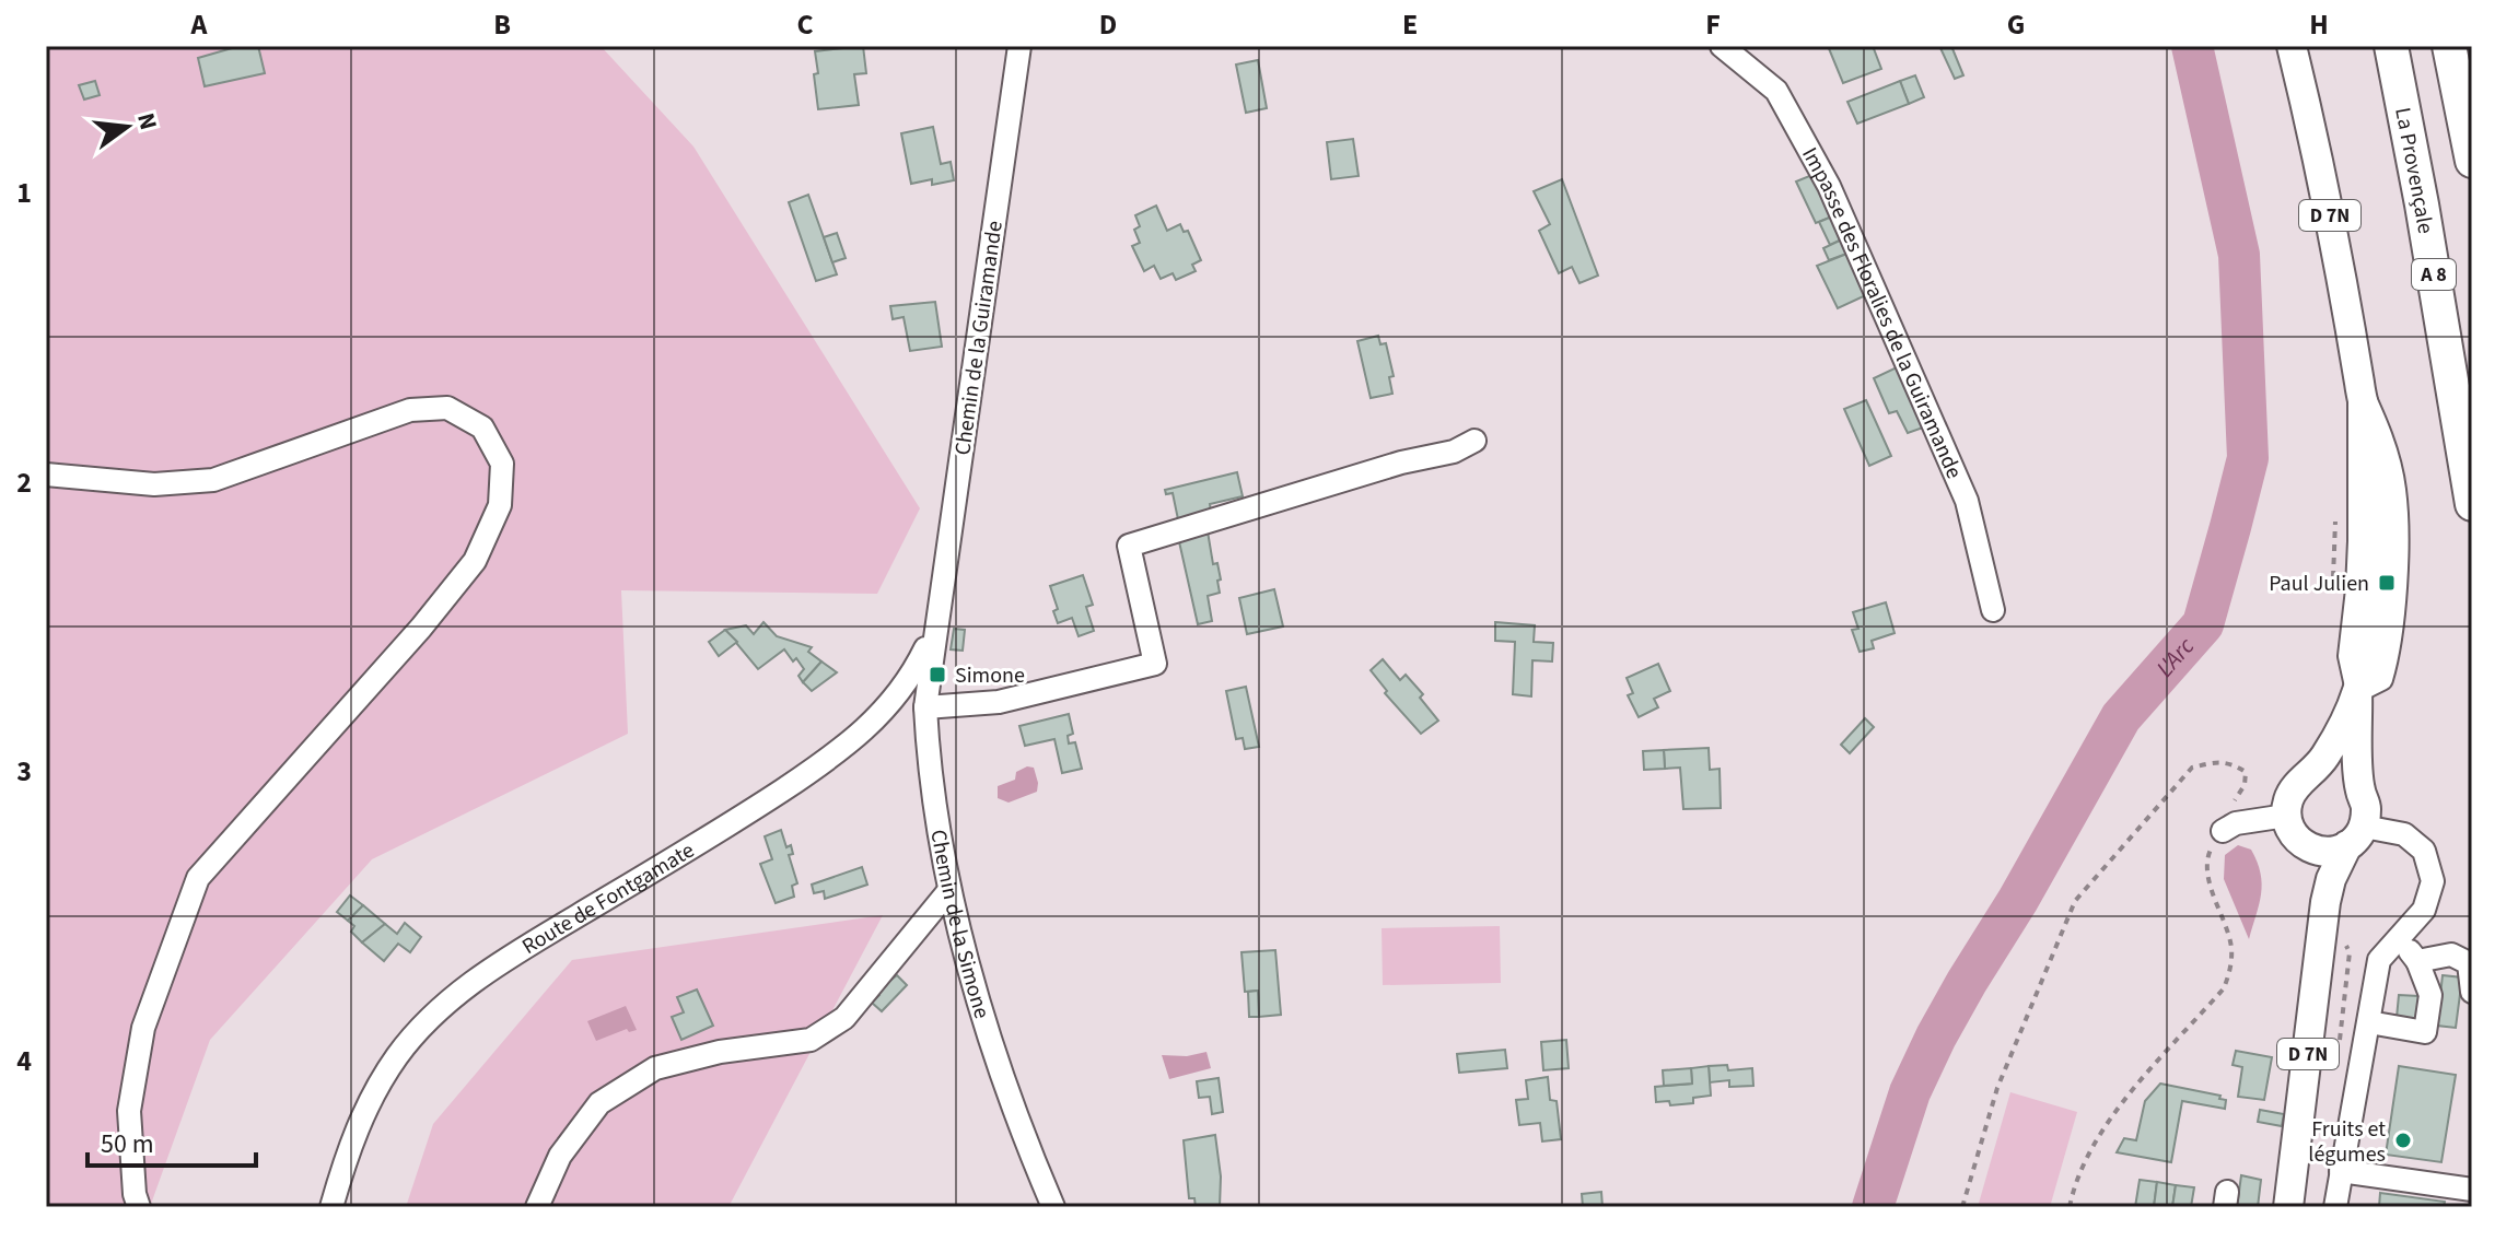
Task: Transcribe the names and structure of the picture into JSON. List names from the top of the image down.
{
  "streets": {
    "highway": ["La Provençale", "A 8"],
    "main road": ["D 7N"],
    "street": [
      "Impasse des Floralies de la Guiramande",
      "Chemin de la Guiramande",
      "Route de Fontgamate",
      "Chemin de la Simone"
    ]
  },
  "crossings": [
    ["Chemin de la Guiramande", "Route de Fontgamate"],
    ["Chemin de la Guiramande", "Chemin de la Simone"],
    ["Route de Fontgamate", "Chemin de la Simone"]
  ],
  "water": ["L'Arc"],
  "places": {
    "transit": ["Paul Julien", "Simone"],
    "other": ["Fruits et légumes"]
  },
  "scale_bar": "50 m",
  "north": "right",
  "grid": {
    "columns": [
      "A",
      "B",
      "C",
      "D",
      "E",
      "F",
      "G",
      "H"
    ],
    "rows": [
      "1",
      "2",
      "3",
      "4"
    ]
  }
}
